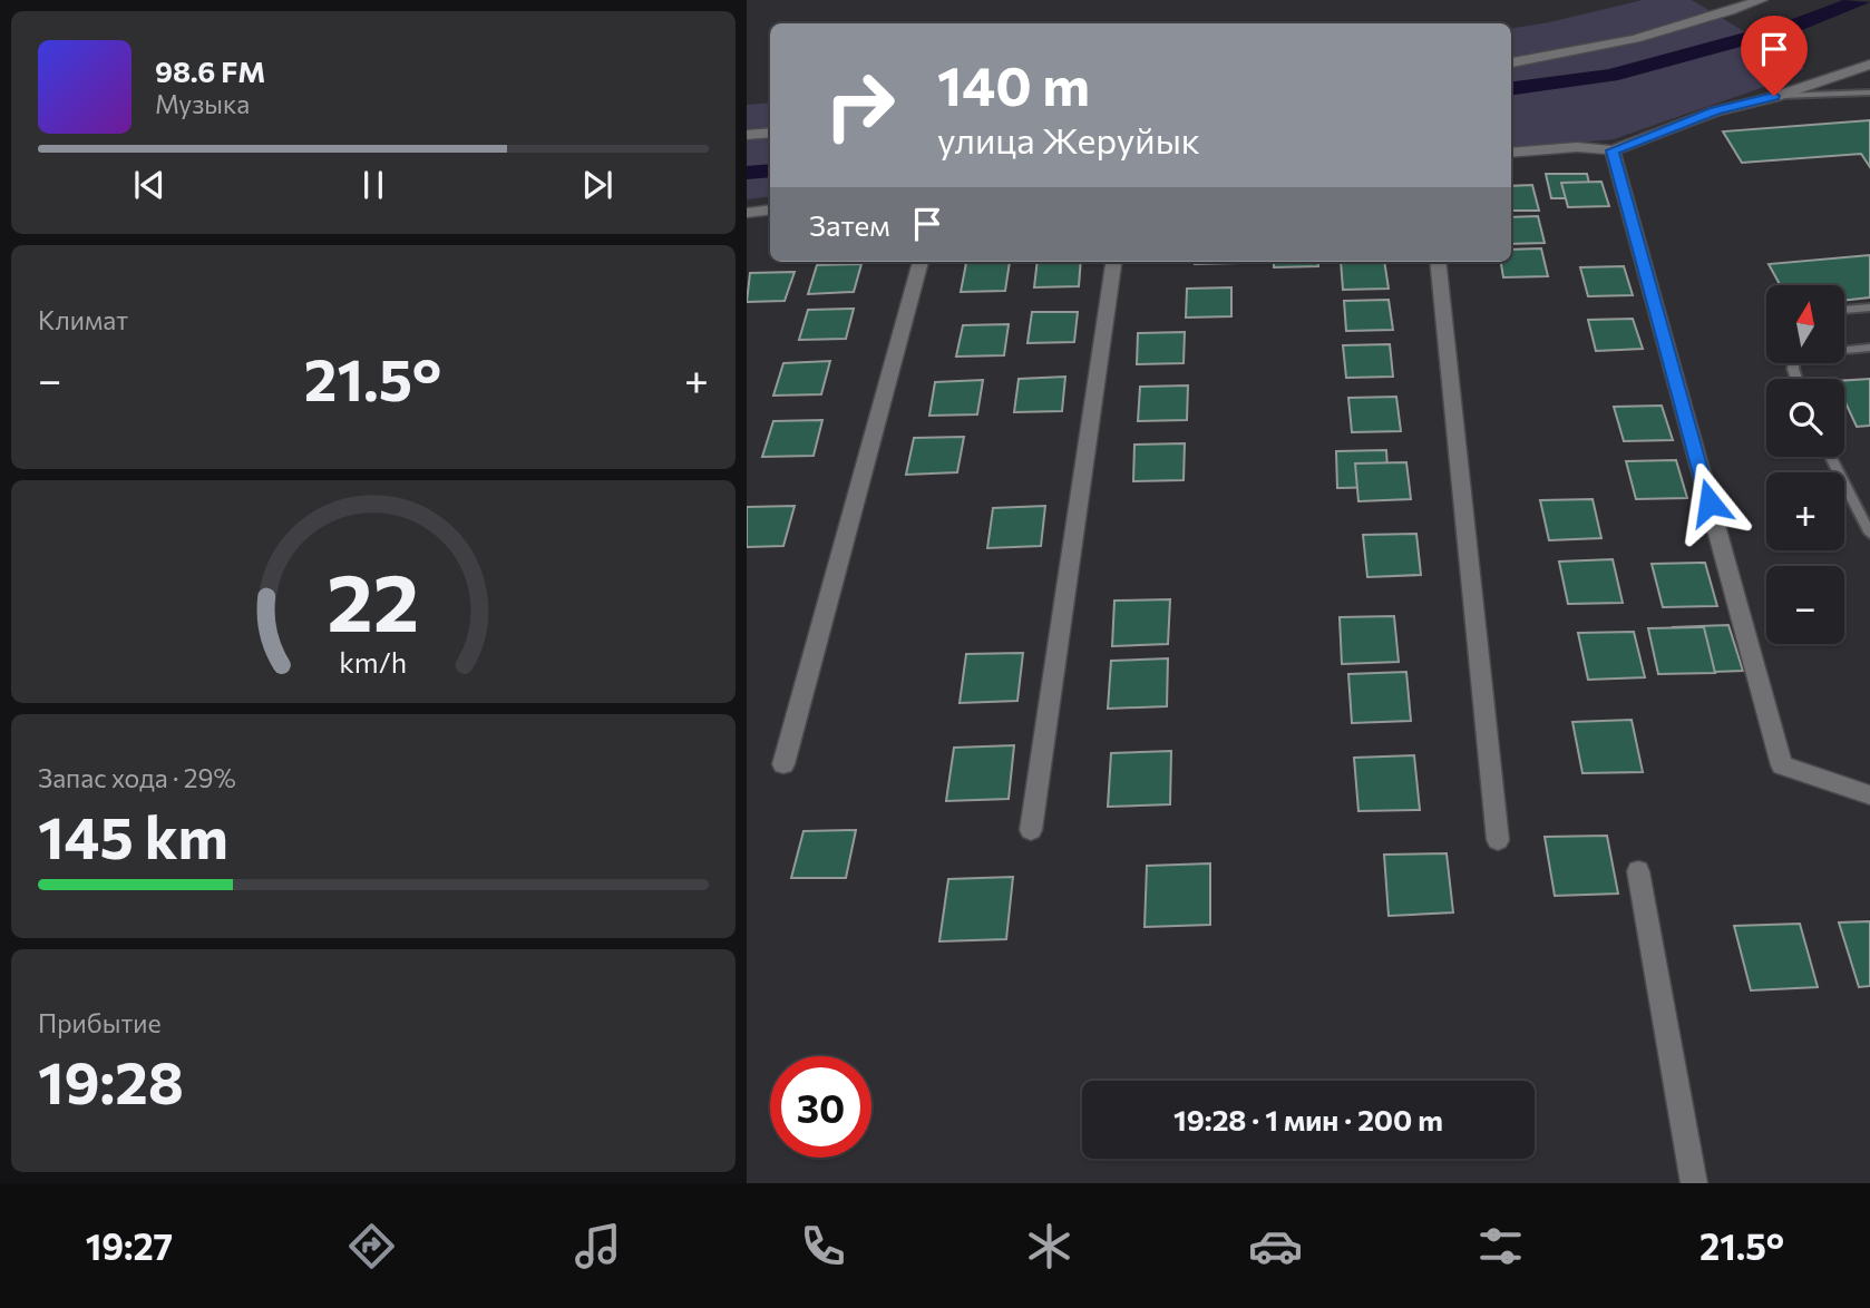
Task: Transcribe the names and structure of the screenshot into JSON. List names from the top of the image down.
{
  "north": "top",
  "page": {
    "turn": ["140 m", "улица Жеруйык"],
    "song": ["98.6 FM", "Музыка"],
    "then": "Затем",
    "tile": [
      "Климат",
      ["Запас хода · 29%", "145 km"],
      ["Прибытие", "19:28"]
    ],
    "map_buttons": ["+", "−"],
    "heat": ["−", "21.5°", "+"],
    "limit": "30",
    "trip": "19:28 · 1 мин · 200 m",
    "tabs": ["19:27", "21.5°"],
    "gauge": ["22", "km/h"]
  }
}
